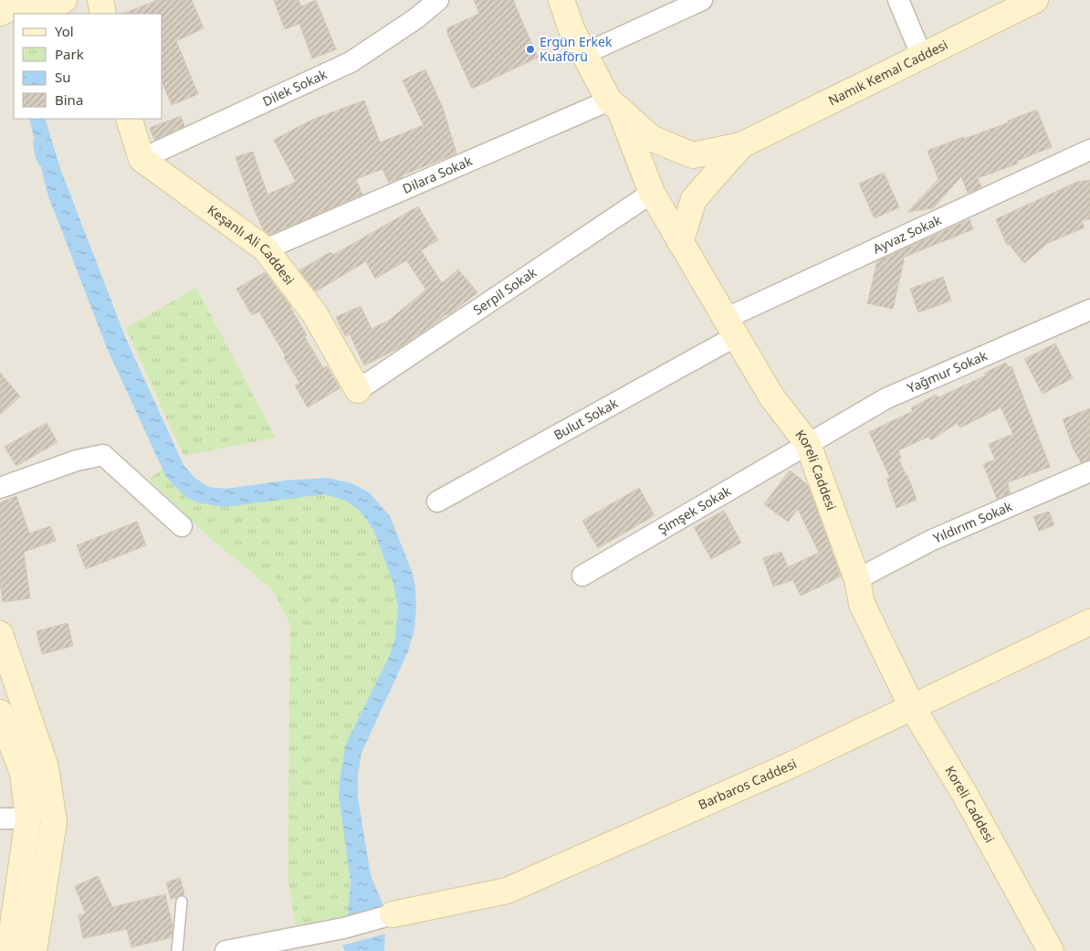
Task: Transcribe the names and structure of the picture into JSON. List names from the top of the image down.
{
  "streets": {
    "street": [
      "Namık Kemal Caddesi",
      "Dilek Sokak",
      "Dilara Sokak",
      "Ayvaz Sokak",
      "Keşanlı Ali Caddesi",
      "Serpil Sokak",
      "Yağmur Sokak",
      "Bulut Sokak",
      "Koreli Caddesi",
      "Şimşek Sokak",
      "Yıldırım Sokak",
      "Barbaros Caddesi"
    ]
  },
  "crossings": [
    ["Dilek Sokak", "Keşanlı Ali Caddesi"],
    ["Dilara Sokak", "Keşanlı Ali Caddesi"],
    ["Dilara Sokak", "Koreli Caddesi"],
    ["Ayvaz Sokak", "Bulut Sokak"],
    ["Ayvaz Sokak", "Koreli Caddesi"],
    ["Keşanlı Ali Caddesi", "Serpil Sokak"],
    ["Serpil Sokak", "Koreli Caddesi"],
    ["Yağmur Sokak", "Koreli Caddesi"],
    ["Yağmur Sokak", "Şimşek Sokak"],
    ["Bulut Sokak", "Koreli Caddesi"],
    ["Koreli Caddesi", "Şimşek Sokak"],
    ["Koreli Caddesi", "Yıldırım Sokak"],
    ["Koreli Caddesi", "Barbaros Caddesi"]
  ],
  "places": ["Ergün Erkek Kuaförü"],
  "legend": [
    "Yol",
    "Park",
    "Su",
    "Bina"
  ]
}
